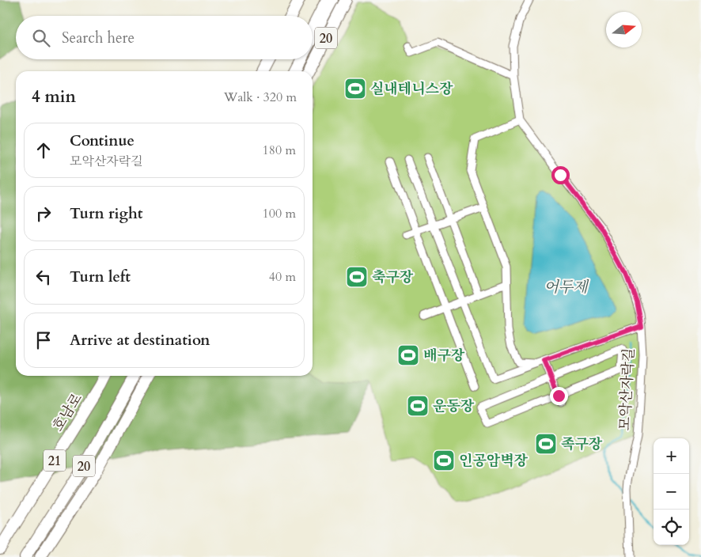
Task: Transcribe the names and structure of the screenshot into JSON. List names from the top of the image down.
{
  "streets": {
    "highway": ["20", "호남로", "21"],
    "street": ["모악산자락길"]
  },
  "water": ["어두제"],
  "places": {
    "sports": [
      "실내테니스장",
      "축구장",
      "배구장",
      "운동장",
      "족구장",
      "인공암벽장"
    ]
  },
  "north": "right",
  "page": {
    "search": "Search here",
    "heading": ["4 min", "Walk · 320 m"],
    "list": [
      ["Continue", "모악산자락길", "180 m"],
      ["Turn right", "100 m"],
      ["Turn left", "40 m"],
      "Arrive at destination"
    ],
    "map_buttons": ["+", "−"]
  }
}
